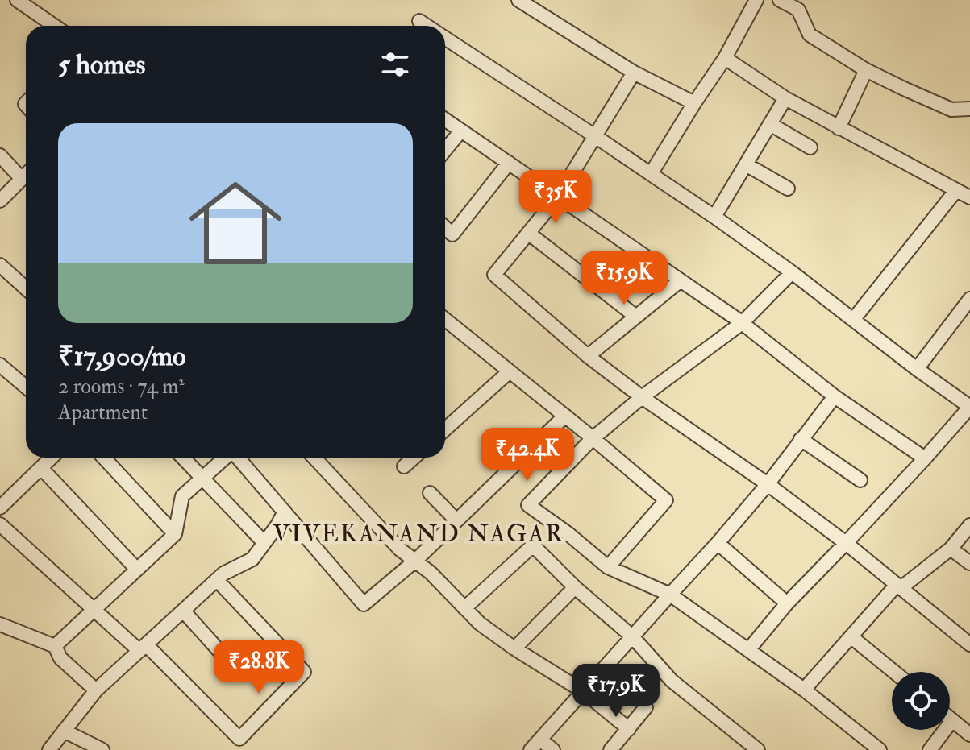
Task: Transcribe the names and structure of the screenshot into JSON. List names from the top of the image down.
{
  "districts": ["VIVEKANAND NAGAR"],
  "page": {
    "heading": "5 homes",
    "list": [
      {
        "name": "₹17,900/mo",
        "note": "2 rooms · 74 m² · Apartment"
      }
    ],
    "price": [
      "₹35K",
      "₹15.9K",
      "₹42.4K",
      "₹28.8K",
      "₹17.9K"
    ]
  }
}
